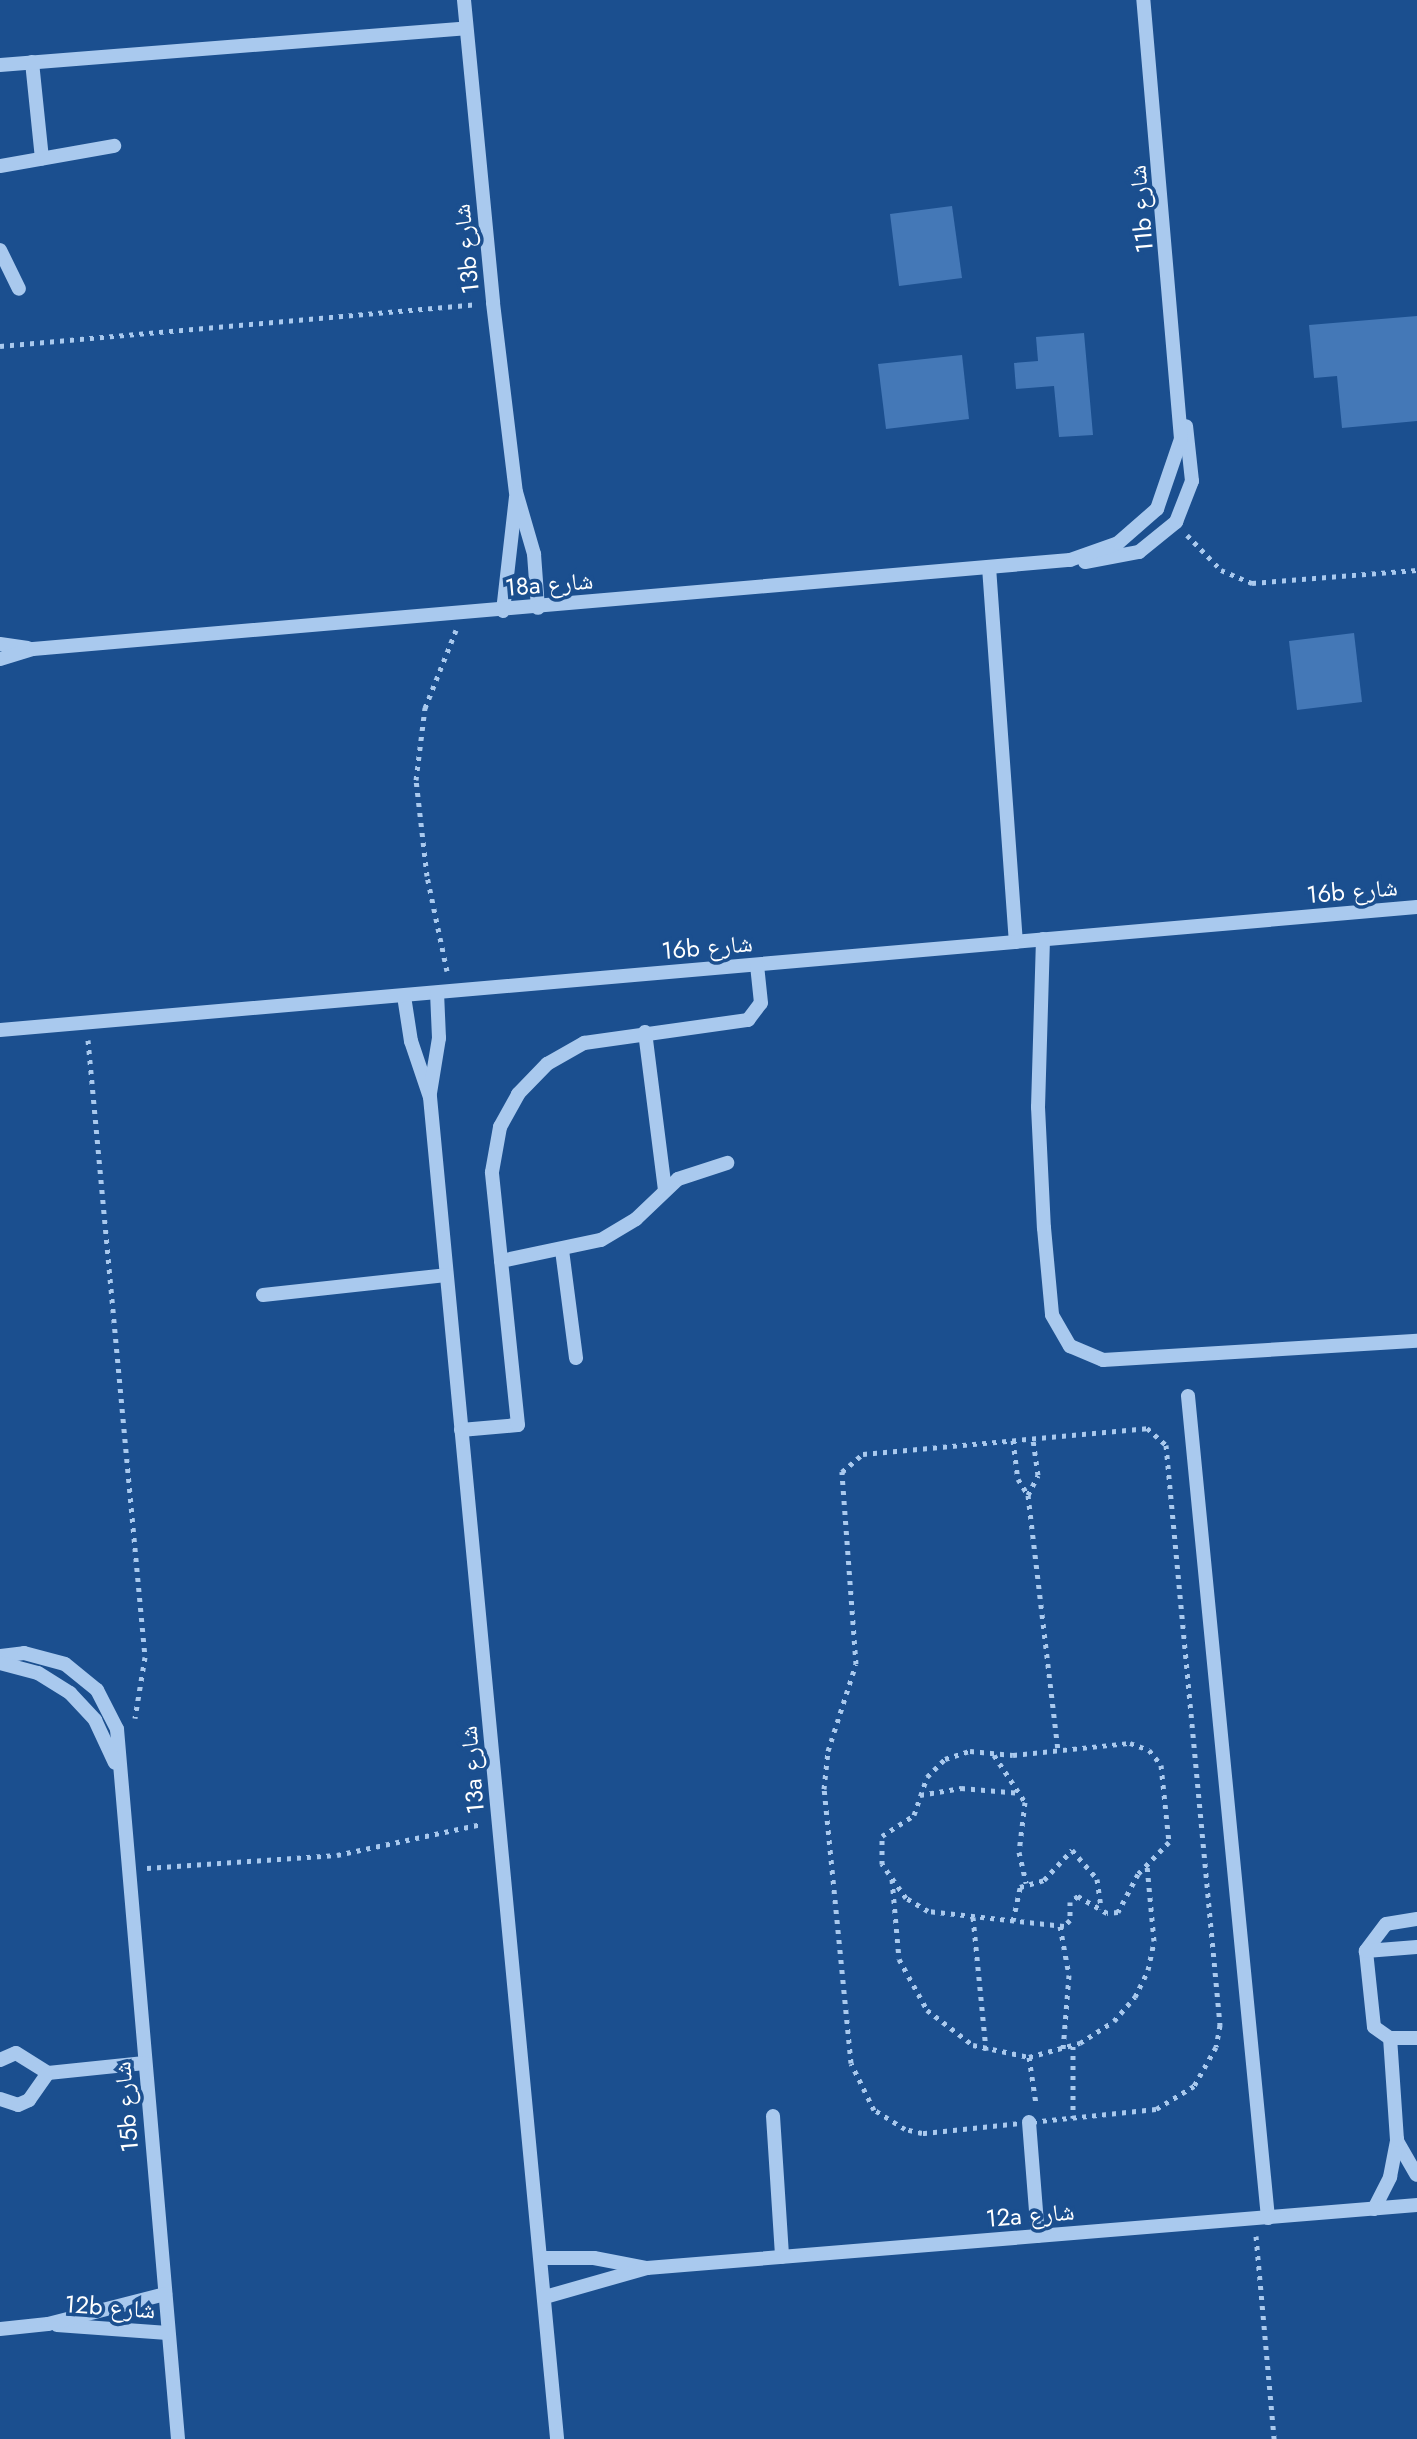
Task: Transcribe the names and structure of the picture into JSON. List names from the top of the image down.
{
  "streets": {
    "street": [
      "11b شارع",
      "13b شارع",
      "18a شارع",
      "16b شارع",
      "13a شارع",
      "15b شارع",
      "12a شارع",
      "12b شارع"
    ]
  },
  "crossings": [
    ["11b شارع", "18a شارع"],
    ["13b شارع", "18a شارع"],
    ["16b شارع", "13a شارع"],
    ["13a شارع", "12a شارع"],
    ["15b شارع", "12b شارع"]
  ]
}
